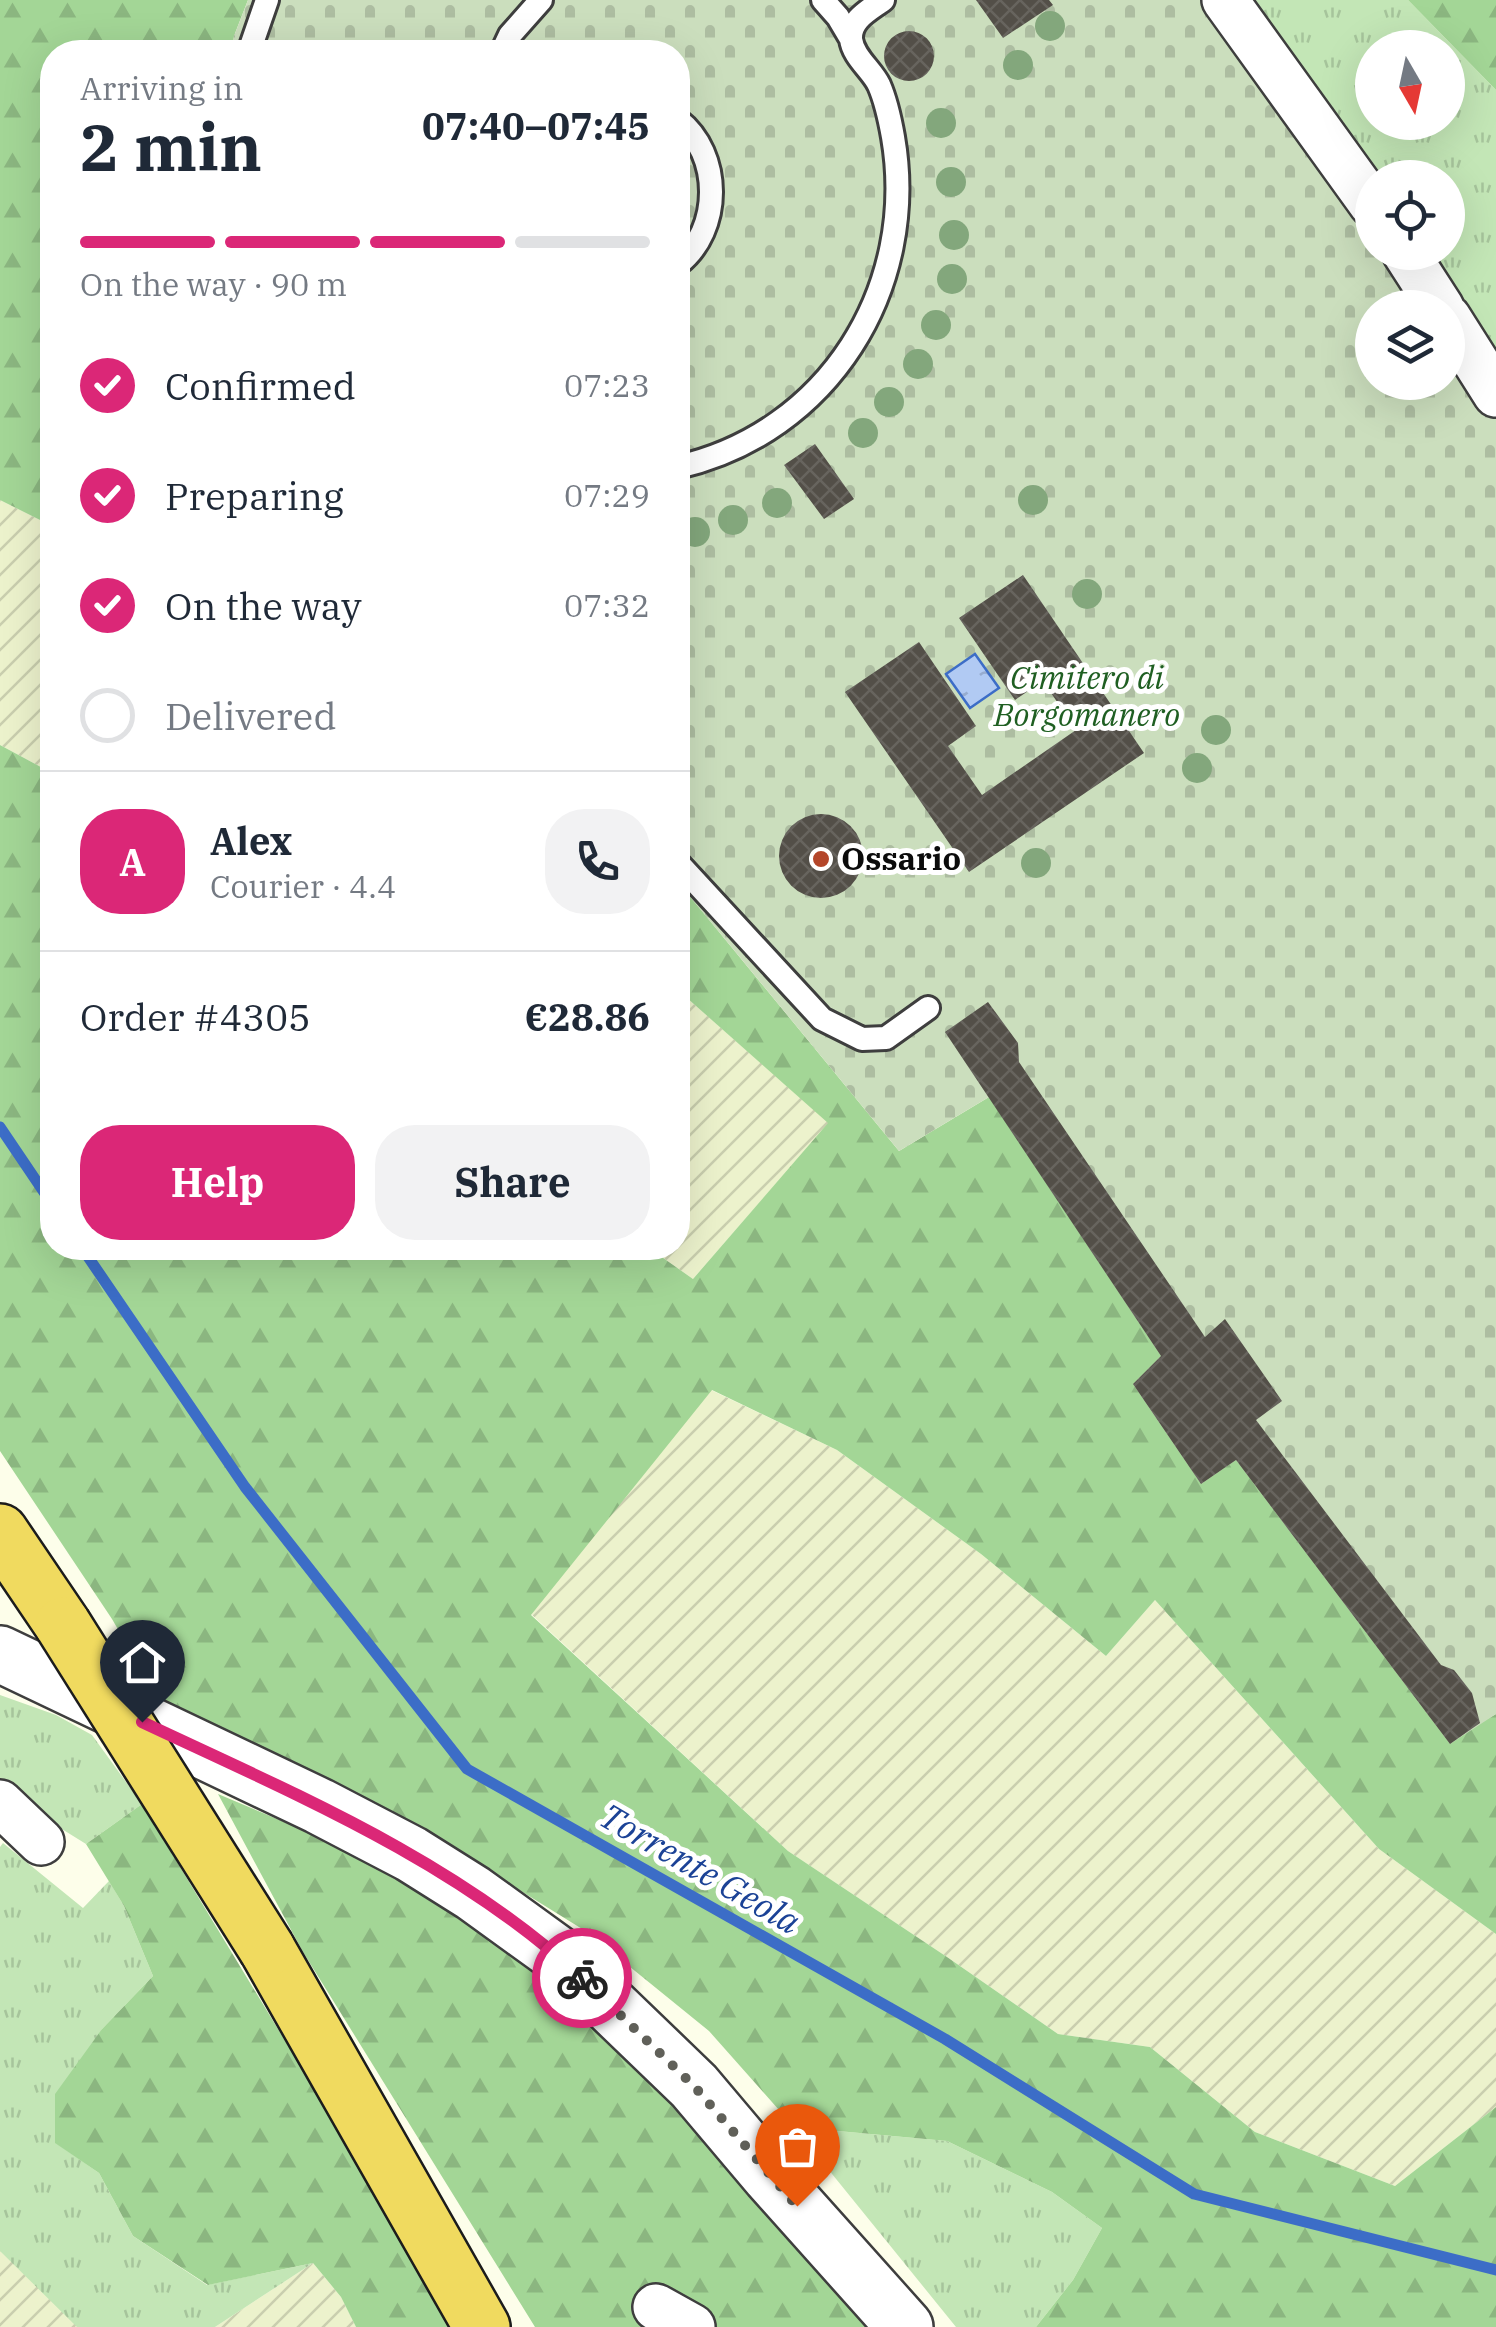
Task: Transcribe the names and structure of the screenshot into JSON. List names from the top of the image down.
{
  "water": ["Torrente Geola"],
  "parks": ["Cimitero di Borgomanero"],
  "places": ["Ossario"],
  "north": "bottom",
  "page": {
    "heading": ["2 min", "Arriving in", "07:40–07:45"],
    "panel": [
      "Alex",
      "Courier · 4.4",
      "Order #4305",
      "€28.86"
    ],
    "bar": "On the way · 90 m",
    "list": [
      ["Confirmed", "07:23"],
      ["Preparing", "07:29"],
      ["On the way", "07:32"],
      "Delivered"
    ],
    "round": "A",
    "buttons": ["Help", "Share"]
  }
}
